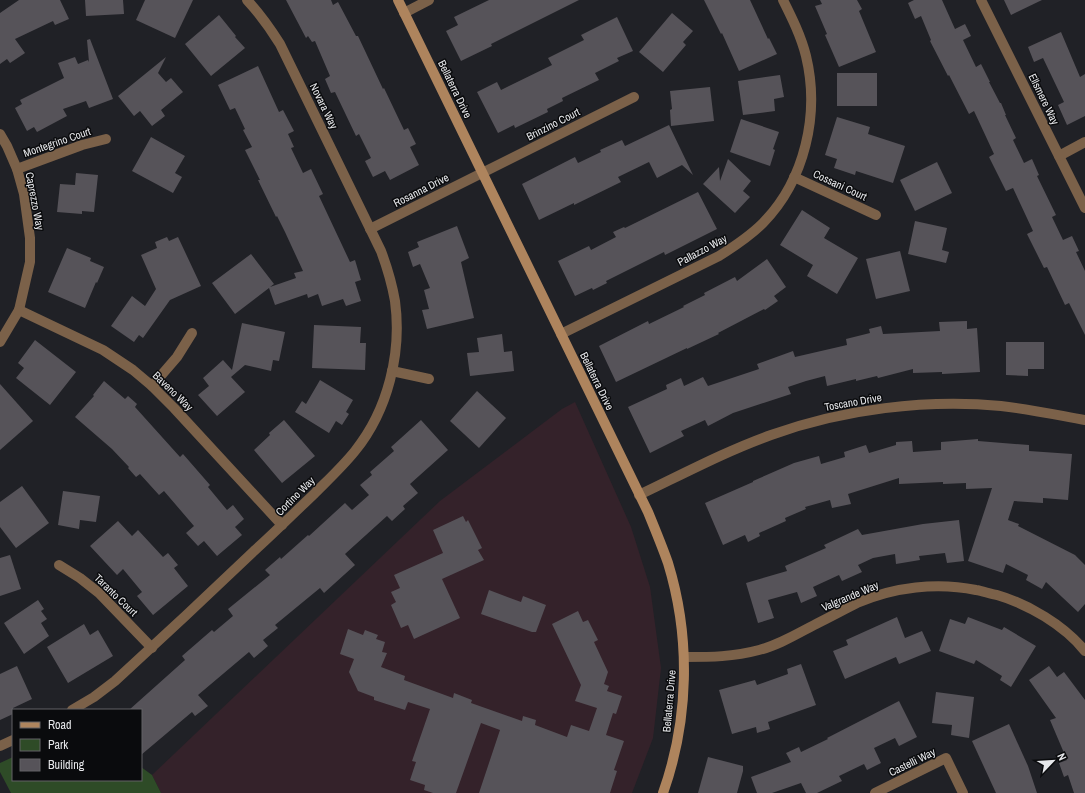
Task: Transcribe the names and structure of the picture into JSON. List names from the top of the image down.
{
  "streets": {
    "street": [
      "Bellaterra Drive",
      "Ellsmere Way",
      "Novara Way",
      "Brinzino Court",
      "Montegrino Court",
      "Cossani Court",
      "Rosanna Drive",
      "Caprezzo Way",
      "Pallazzo Way",
      "Baveno Way",
      "Toscano Drive",
      "Cortino Way",
      "Taranto Court",
      "Valgrande Way",
      "Castelli Way"
    ]
  },
  "crossings": [
    ["Bellaterra Drive", "Brinzino Court"],
    ["Bellaterra Drive", "Rosanna Drive"],
    ["Bellaterra Drive", "Pallazzo Way"],
    ["Bellaterra Drive", "Toscano Drive"],
    ["Bellaterra Drive", "Valgrande Way"],
    ["Novara Way", "Rosanna Drive"],
    ["Novara Way", "Cortino Way"],
    ["Brinzino Court", "Rosanna Drive"],
    ["Montegrino Court", "Caprezzo Way"],
    ["Cossani Court", "Pallazzo Way"],
    ["Rosanna Drive", "Cortino Way"],
    ["Caprezzo Way", "Baveno Way"],
    ["Baveno Way", "Cortino Way"],
    ["Cortino Way", "Taranto Court"]
  ],
  "legend": ["Road", "Park", "Building"],
  "north": "top right"
}
